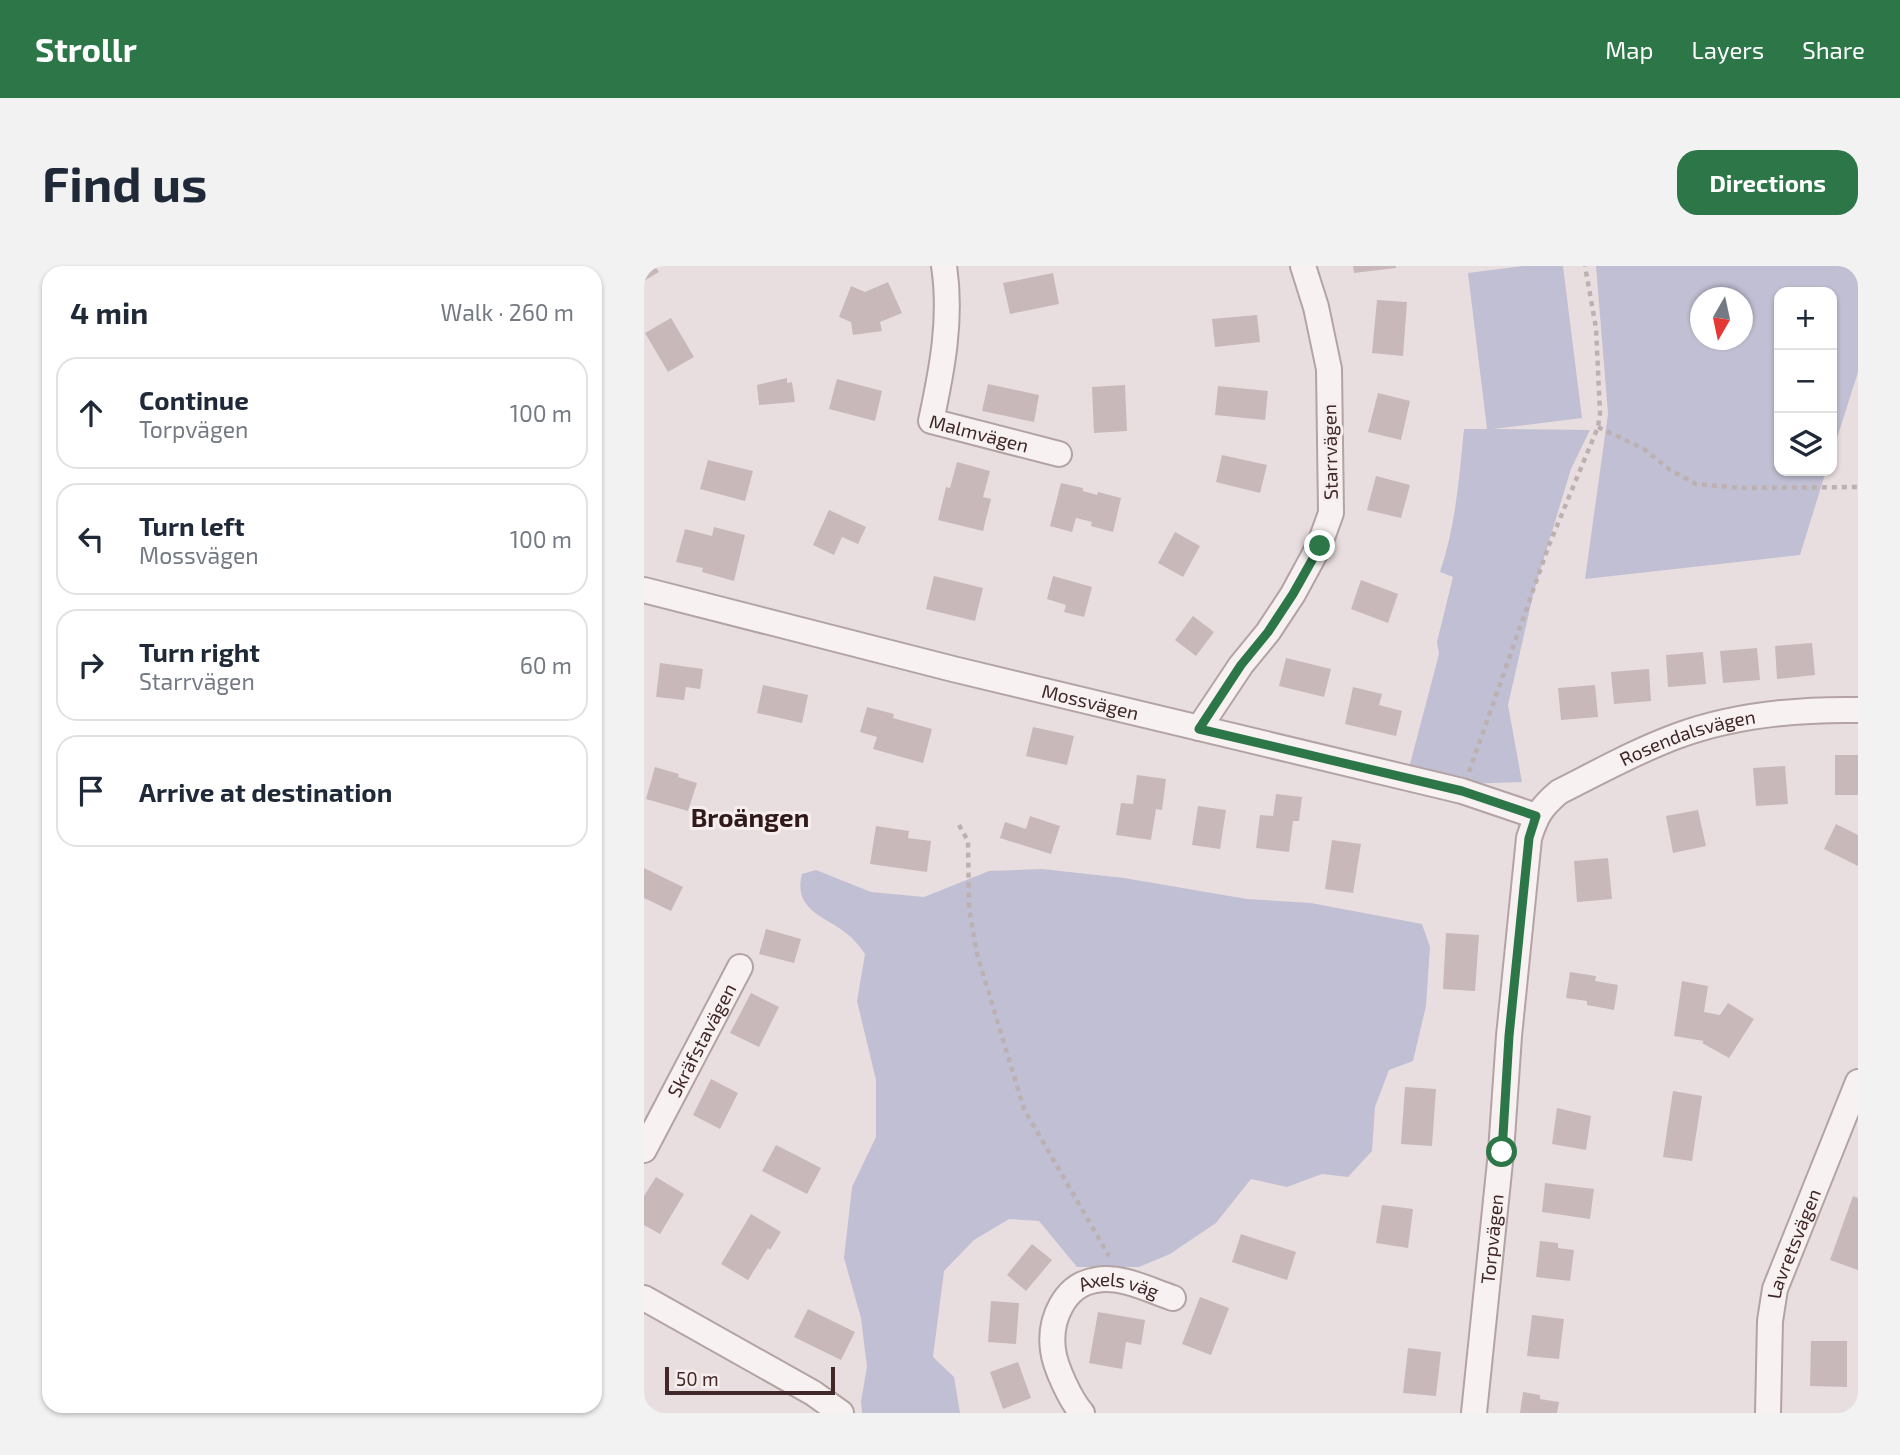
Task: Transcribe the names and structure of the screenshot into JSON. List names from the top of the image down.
{
  "streets": {
    "street": [
      "Malmvägen",
      "Starrvägen",
      "Mossvägen",
      "Rosendalsvägen",
      "Skräfstavägen",
      "Torpvägen",
      "Lavretsvägen",
      "Axels väg"
    ]
  },
  "crossings": [
    ["Starrvägen", "Mossvägen"],
    ["Mossvägen", "Rosendalsvägen"],
    ["Mossvägen", "Torpvägen"],
    ["Rosendalsvägen", "Torpvägen"]
  ],
  "districts": ["Broängen"],
  "scale_bar": "50 m",
  "north": "bottom",
  "page": {
    "header": "Strollr",
    "nav": ["Map", "Layers", "Share"],
    "buttons": "Directions",
    "title": "Find us",
    "heading": ["4 min", "Walk · 260 m"],
    "map_buttons": ["+", "−"],
    "list": [
      ["Continue", "Torpvägen", "100 m"],
      ["Turn left", "Mossvägen", "100 m"],
      ["Turn right", "Starrvägen", "60 m"],
      "Arrive at destination"
    ],
    "scale": "50 m"
  }
}
